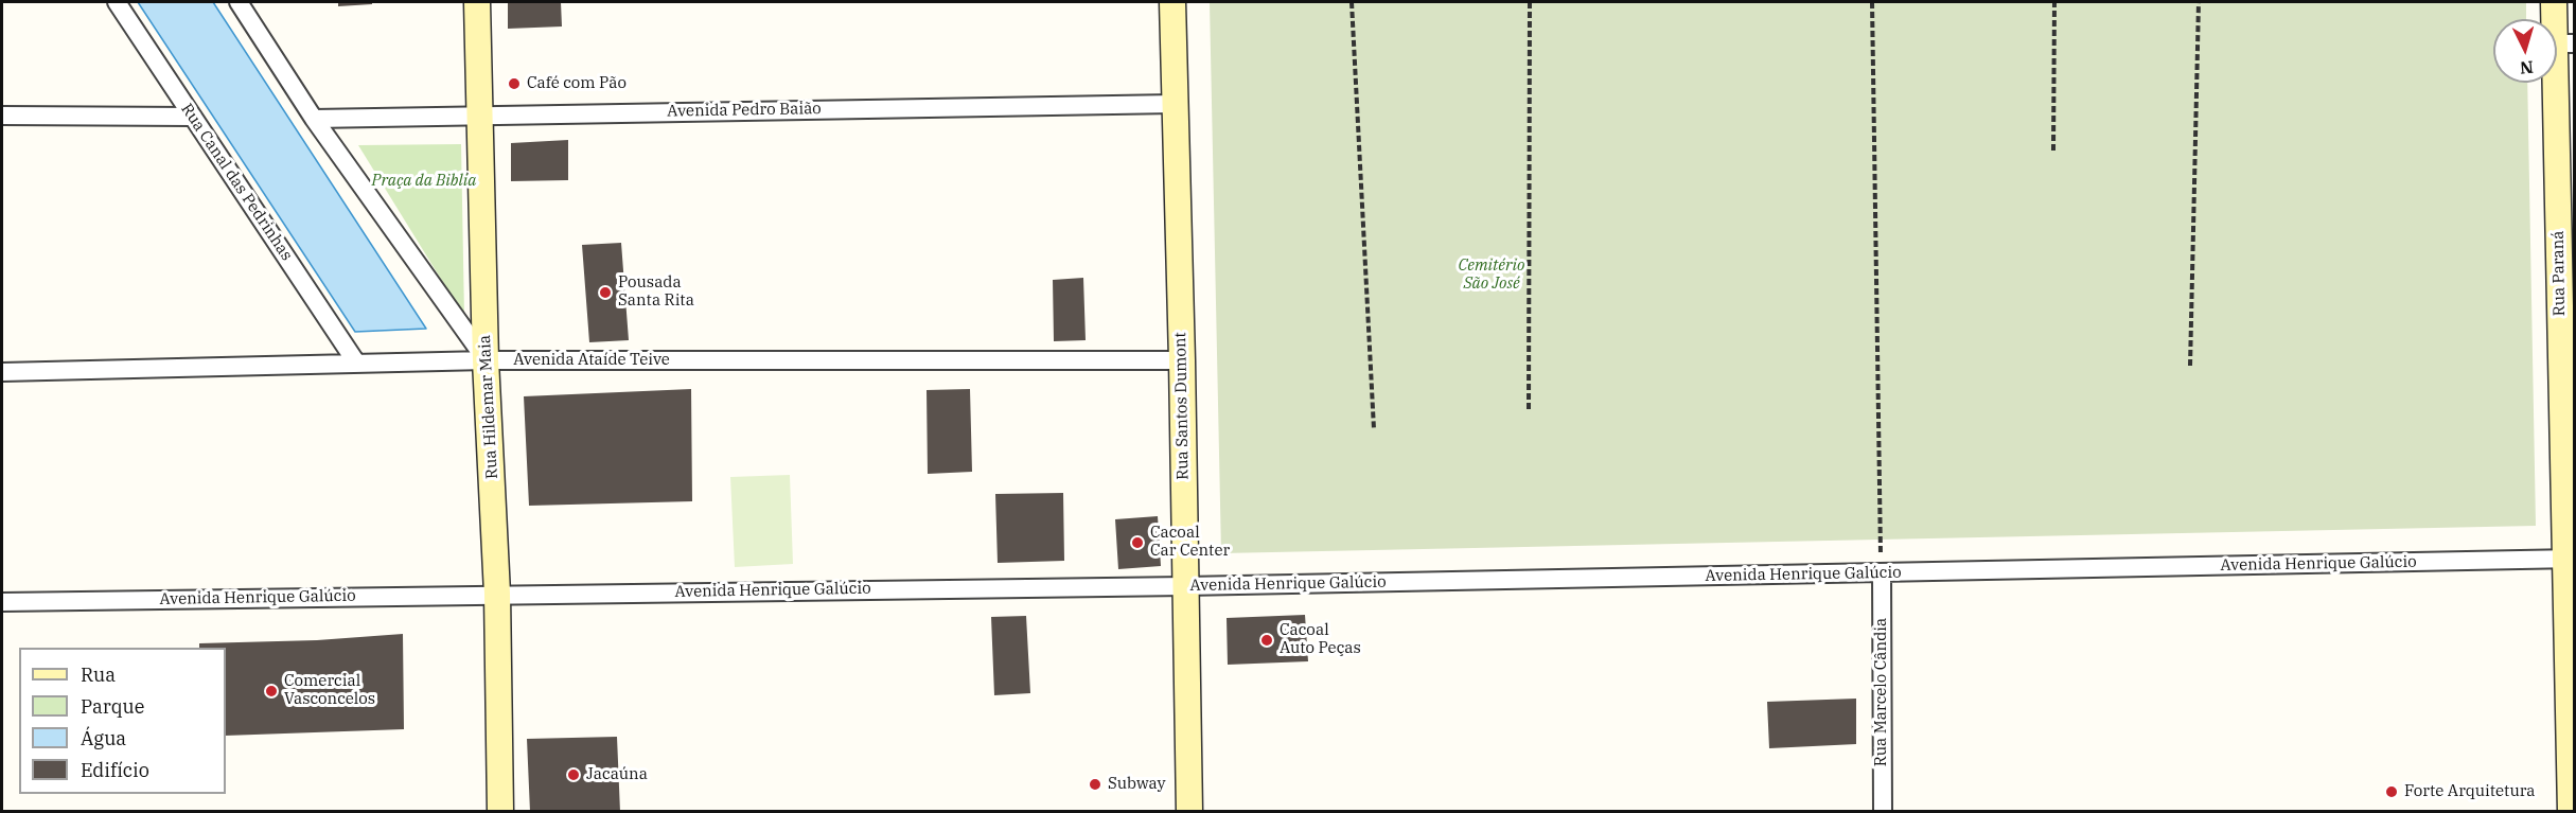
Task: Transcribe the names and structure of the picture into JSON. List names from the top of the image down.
{
  "streets": {
    "main road": ["Rua Paraná", "Rua Santos Dumont", "Rua Hildemar Maia"],
    "street": [
      "Avenida Pedro Baião",
      "Rua Canal das Pedrinhas",
      "Avenida Ataíde Teive",
      "Avenida Henrique Galúcio",
      "Rua Marcelo Cândia"
    ]
  },
  "crossings": [
    ["Avenida Pedro Baião", "Rua Santos Dumont"],
    ["Avenida Pedro Baião", "Rua Hildemar Maia"],
    ["Rua Canal das Pedrinhas", "Avenida Ataíde Teive"],
    ["Rua Paraná", "Avenida Henrique Galúcio"],
    ["Avenida Ataíde Teive", "Rua Santos Dumont"],
    ["Avenida Ataíde Teive", "Rua Hildemar Maia"],
    ["Rua Santos Dumont", "Avenida Henrique Galúcio"],
    ["Rua Hildemar Maia", "Avenida Henrique Galúcio"],
    ["Avenida Henrique Galúcio", "Rua Marcelo Cândia"]
  ],
  "parks": ["Praça da Biblia", "Cemitério São José"],
  "places": [
    "Café com Pão",
    "Pousada Santa Rita",
    "Cacoal Car Center",
    "Cacoal Auto Peças",
    "Comercial Vasconcelos",
    "Jacaúna",
    "Subway",
    "Forte Arquitetura"
  ],
  "legend": [
    "Rua",
    "Parque",
    "Água",
    "Edifício"
  ],
  "north": "bottom"
}
